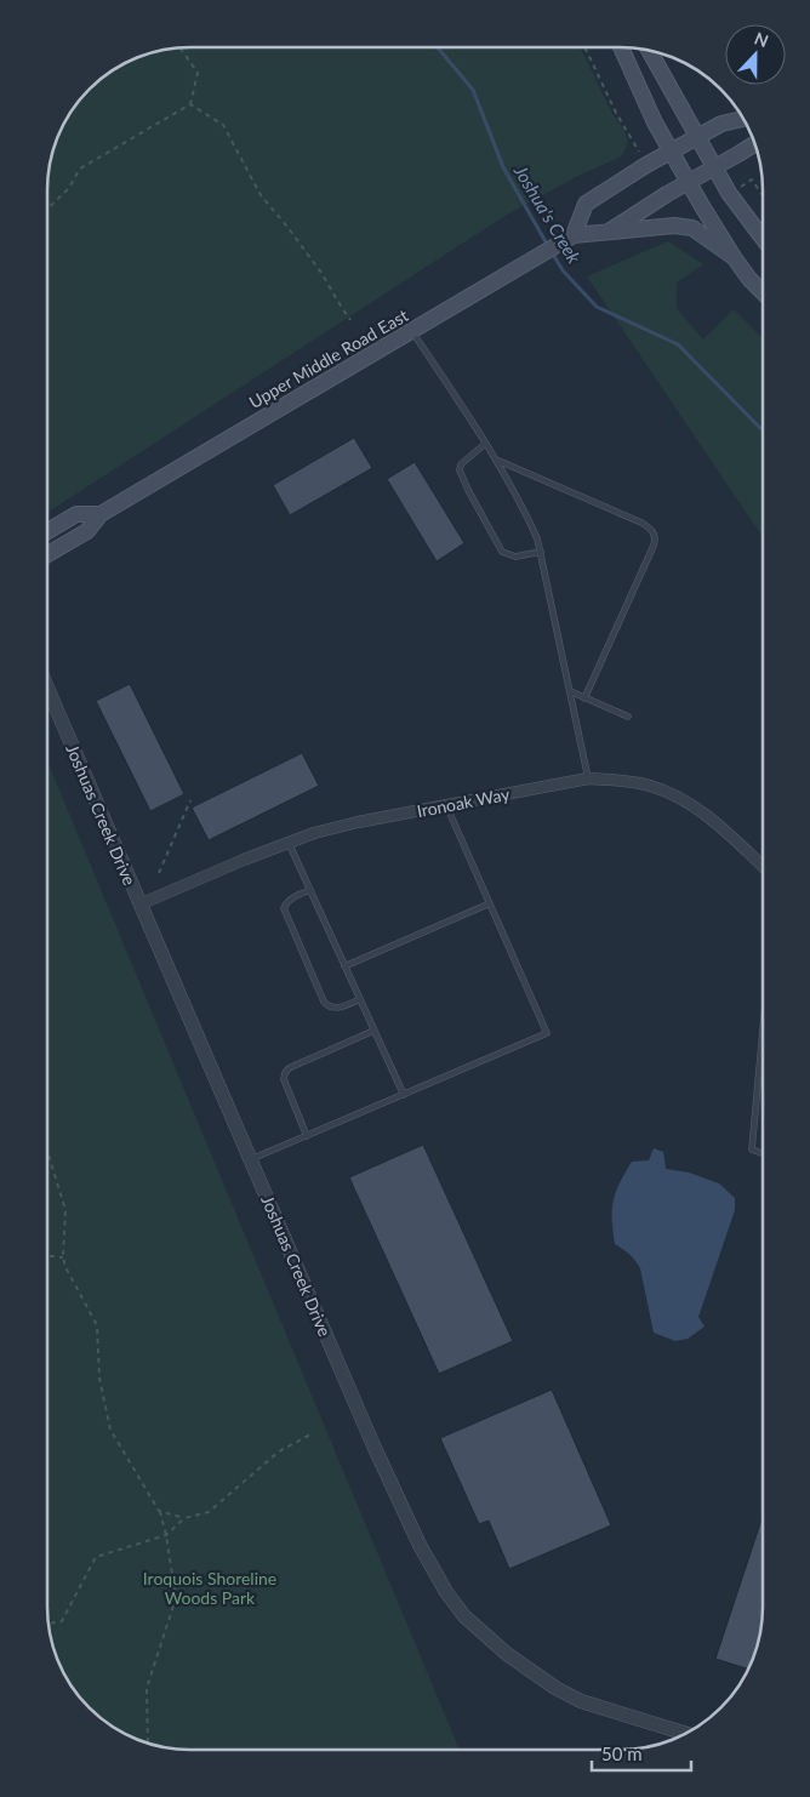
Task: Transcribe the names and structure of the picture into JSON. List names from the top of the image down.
{
  "streets": {
    "main road": ["Upper Middle Road East"],
    "street": ["Ironoak Way", "Joshuas Creek Drive"]
  },
  "crossings": [
    ["Ironoak Way", "Joshuas Creek Drive"]
  ],
  "water": ["Joshua's Creek"],
  "parks": ["Iroquois Shoreline Woods Park"],
  "scale_bar": "50 m",
  "north": "top"
}
